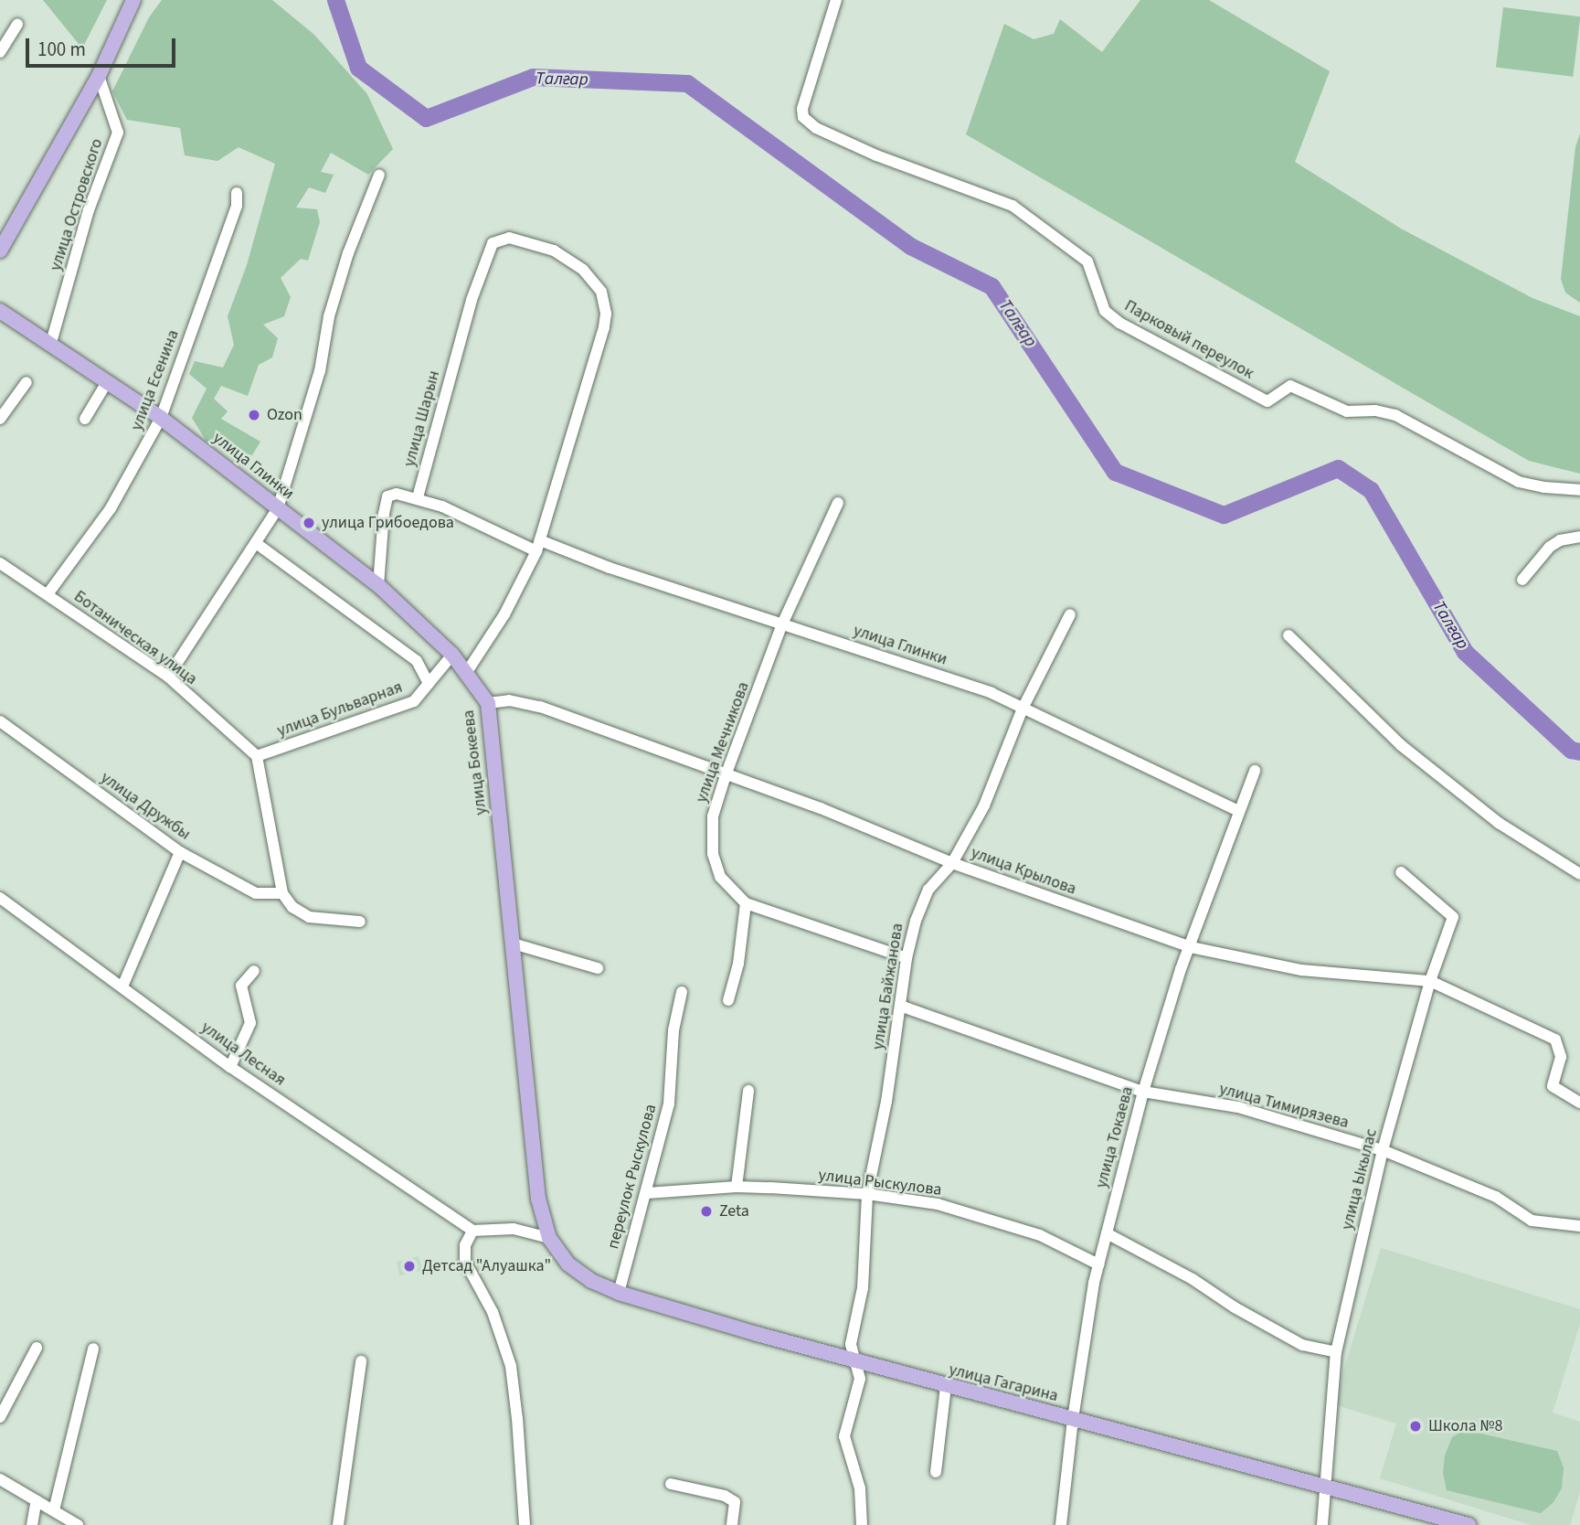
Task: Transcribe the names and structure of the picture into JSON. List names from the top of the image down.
{
  "streets": {
    "main road": ["улица Глинки", "улица Бокеева", "улица Гагарина"],
    "street": [
      "улица Островского",
      "Парковый переулок",
      "улица Есенина",
      "улица Шарын",
      "Ботаническая улица",
      "улица Бульварная",
      "улица Мечникова",
      "улица Дружбы",
      "улица Крылова",
      "улица Байжанова",
      "улица Лесная",
      "улица Тимирязева",
      "улица Токаева",
      "переулок Рыскулова",
      "улица Ыкылас",
      "улица Рыскулова"
    ]
  },
  "crossings": [
    ["улица Островского", "улица Глинки"],
    ["улица Есенина", "улица Глинки"],
    ["улица Есенина", "Ботаническая улица"],
    ["улица Шарын", "улица Глинки"],
    ["улица Глинки", "улица Бульварная"],
    ["улица Глинки", "улица Мечникова"],
    ["улица Глинки", "улица Бокеева"],
    ["улица Глинки", "улица Байжанова"],
    ["улица Глинки", "улица Токаева"],
    ["Ботаническая улица", "улица Бульварная"],
    ["улица Мечникова", "улица Крылова"],
    ["улица Мечникова", "улица Байжанова"],
    ["улица Бокеева", "улица Крылова"],
    ["улица Бокеева", "улица Гагарина"],
    ["улица Крылова", "улица Байжанова"],
    ["улица Крылова", "улица Токаева"],
    ["улица Крылова", "улица Ыкылас"],
    ["улица Байжанова", "улица Тимирязева"],
    ["улица Байжанова", "улица Рыскулова"],
    ["улица Байжанова", "улица Гагарина"],
    ["улица Тимирязева", "улица Токаева"],
    ["улица Тимирязева", "улица Ыкылас"],
    ["улица Токаева", "улица Рыскулова"],
    ["улица Токаева", "улица Гагарина"],
    ["переулок Рыскулова", "улица Рыскулова"],
    ["переулок Рыскулова", "улица Гагарина"],
    ["улица Ыкылас", "улица Гагарина"]
  ],
  "water": ["Талғар"],
  "places": [
    "Ozon",
    "улица Грибоедова",
    "Zeta",
    "Детсад \"Алуашка\"",
    "Школа №8"
  ],
  "scale_bar": "100 m"
}
